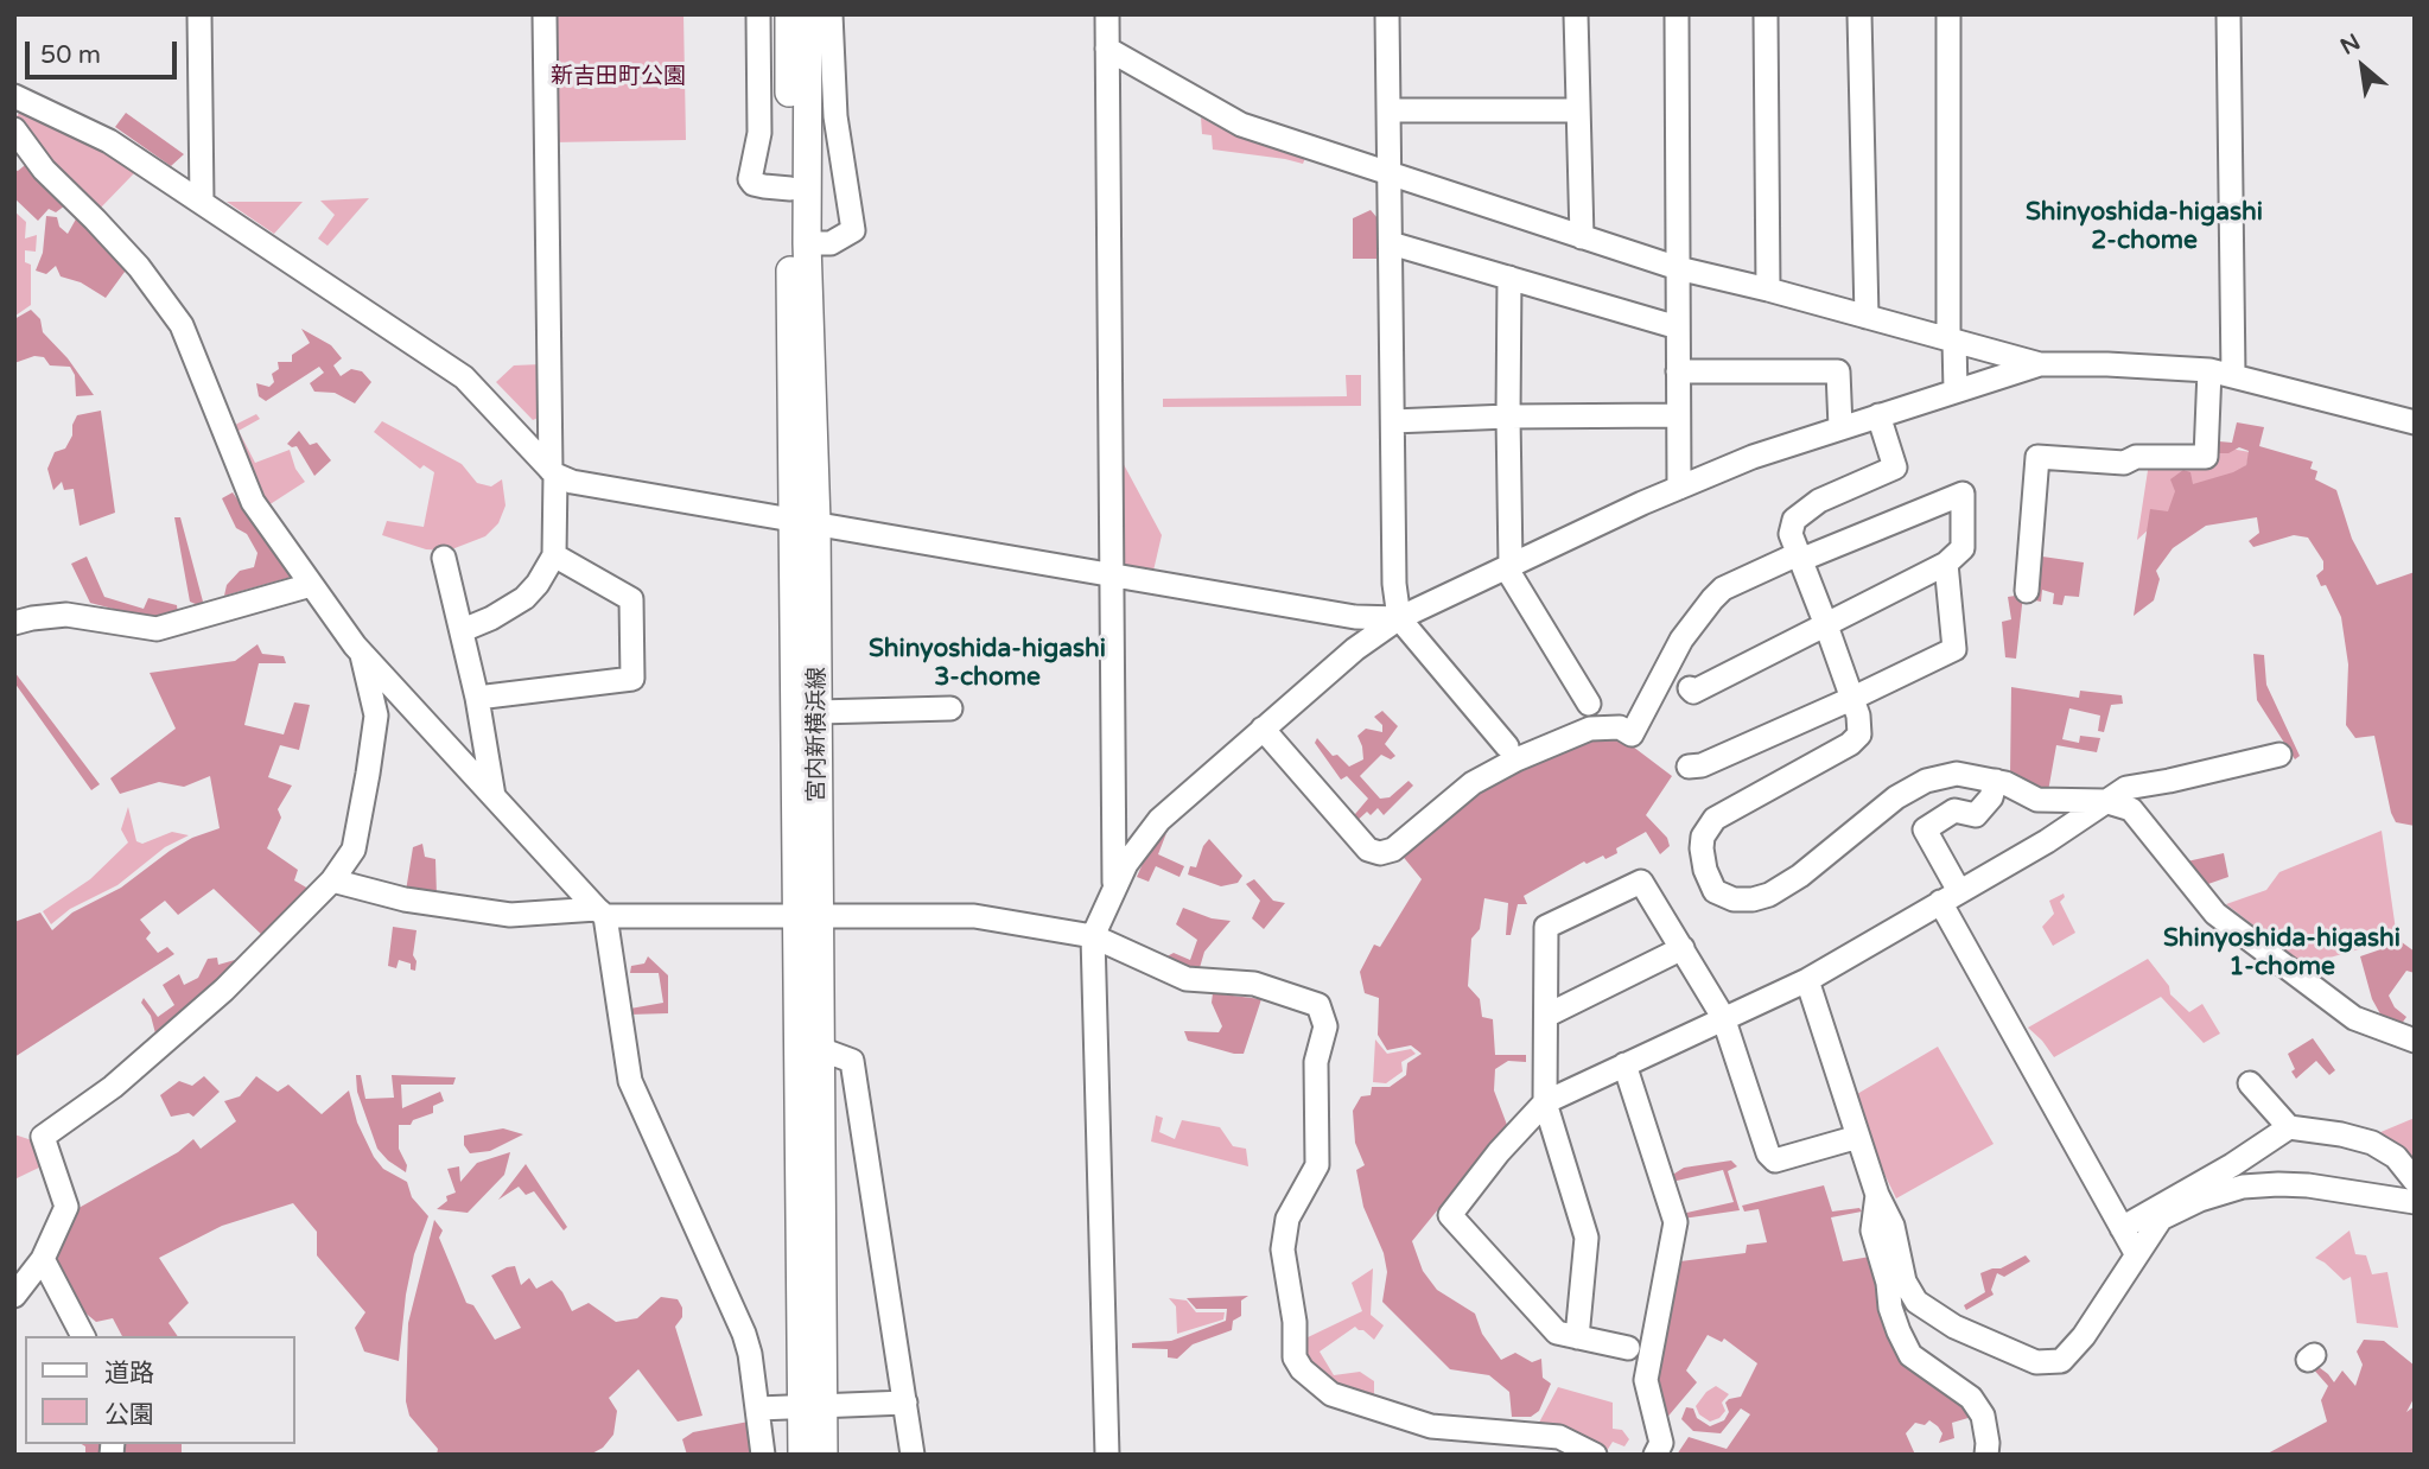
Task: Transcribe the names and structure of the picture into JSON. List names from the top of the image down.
{
  "streets": {
    "street": ["宮内新横浜線"]
  },
  "districts": ["Shinyoshida-higashi 2-chome", "Shinyoshida-higashi 3-chome", "Shinyoshida-higashi 1-chome"],
  "parks": ["新吉田町公園"],
  "legend": ["道路", "公園"],
  "scale_bar": "50 m",
  "north": "top left"
}
